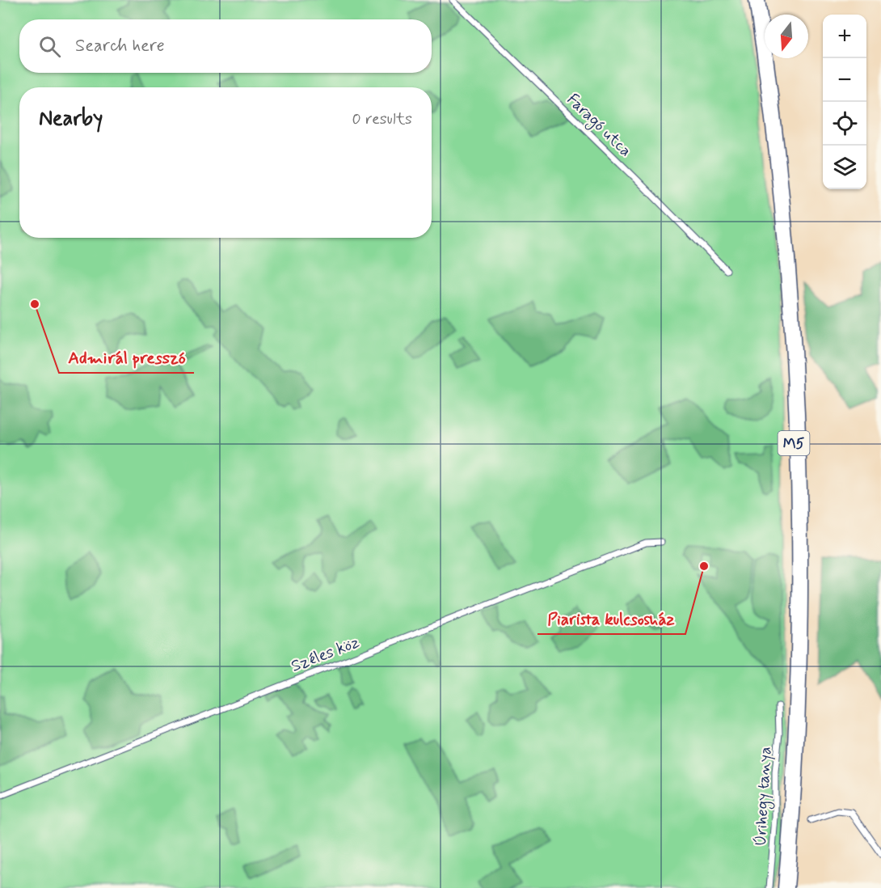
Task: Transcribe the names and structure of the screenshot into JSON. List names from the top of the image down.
{
  "streets": {
    "highway": ["M5"],
    "street": ["Faragó utca", "Széles köz", "Úrihegy tanya"]
  },
  "places": ["Admirál presszó", "Piarista kulcsosház"],
  "north": "bottom",
  "page": {
    "map_buttons": ["+", "−"],
    "search": "Search here",
    "heading": ["Nearby", "0 results"]
  }
}
